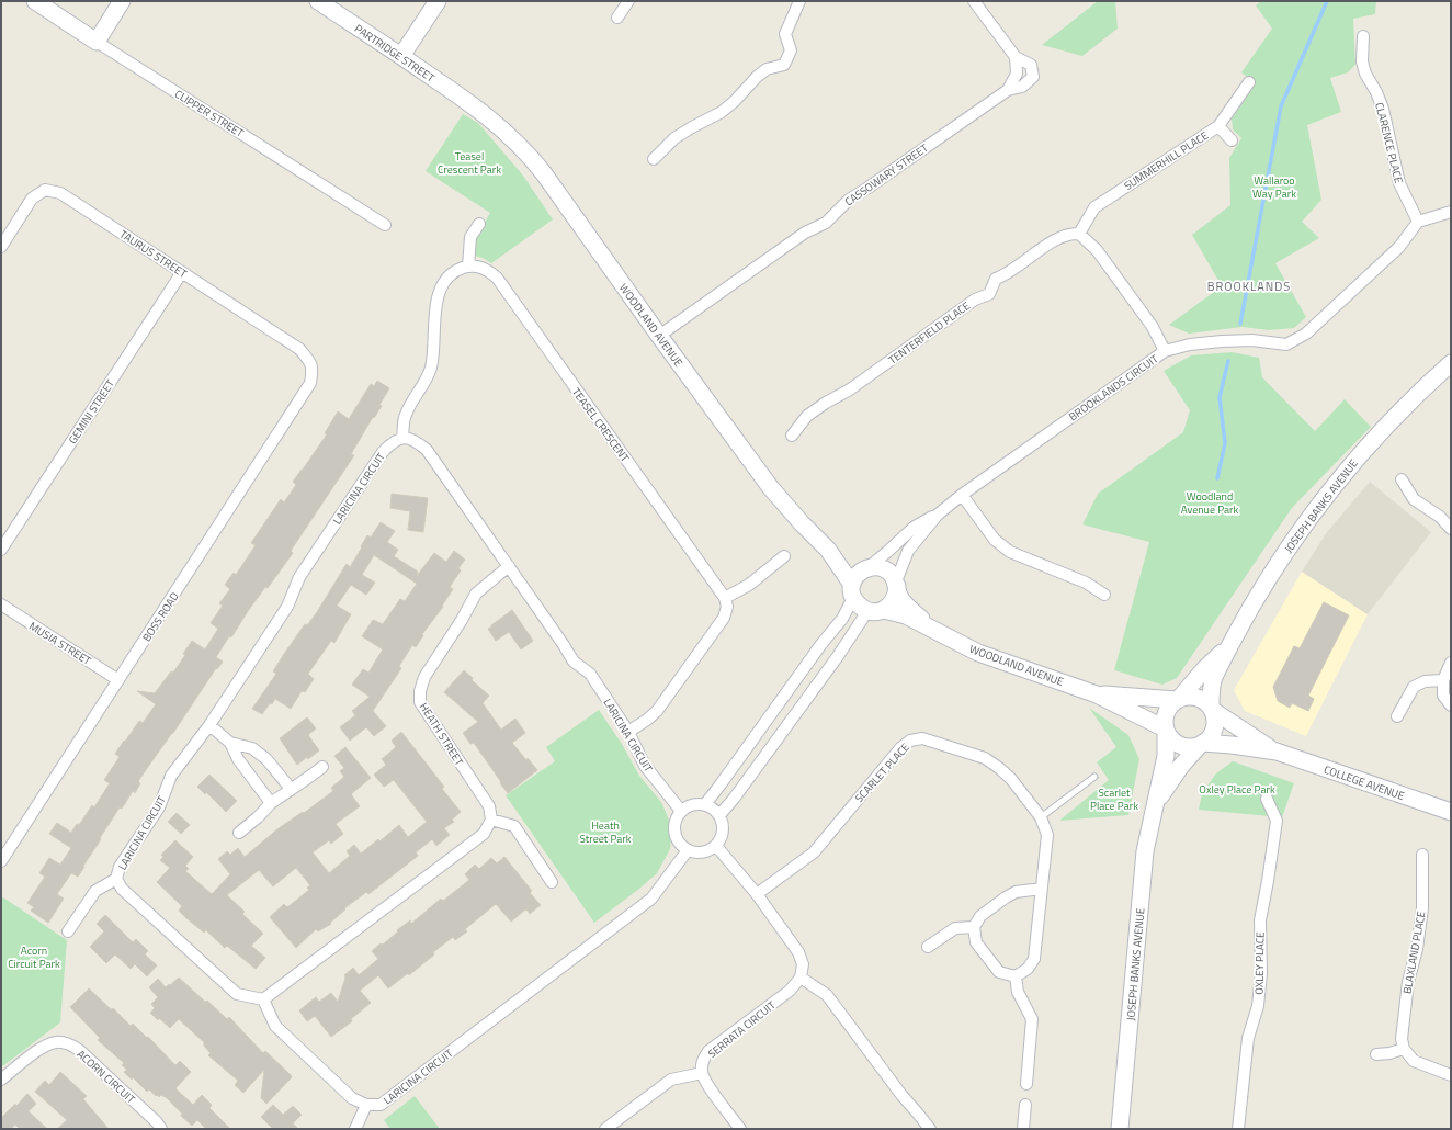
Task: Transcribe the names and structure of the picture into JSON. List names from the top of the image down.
{
  "streets": {
    "street": [
      "PARTRIDGE STREET",
      "CLIPPER STREET",
      "CLARENCE PLACE",
      "SUMMERHILL PLACE",
      "CASSOWARY STREET",
      "TAURUS STREET",
      "WOODLAND AVENUE",
      "TENTERFIELD PLACE",
      "BROOKLANDS CIRCUIT",
      "GEMINI STREET",
      "TEASEL CRESCENT",
      "LARICINA CIRCUIT",
      "JOSEPH BANKS AVENUE",
      "BOSS ROAD",
      "MUSIA STREET",
      "HEATH STREET",
      "SCARLET PLACE",
      "COLLEGE AVENUE",
      "BLAXLAND PLACE",
      "OXLEY PLACE",
      "SERRATA CIRCUIT",
      "ACORN CIRCUIT"
    ]
  },
  "crossings": [
    ["PARTRIDGE STREET", "WOODLAND AVENUE"],
    ["CLARENCE PLACE", "BROOKLANDS CIRCUIT"],
    ["SUMMERHILL PLACE", "TENTERFIELD PLACE"],
    ["CASSOWARY STREET", "WOODLAND AVENUE"],
    ["TAURUS STREET", "GEMINI STREET"],
    ["TAURUS STREET", "BOSS ROAD"],
    ["WOODLAND AVENUE", "BROOKLANDS CIRCUIT"],
    ["WOODLAND AVENUE", "JOSEPH BANKS AVENUE"],
    ["WOODLAND AVENUE", "COLLEGE AVENUE"],
    ["LARICINA CIRCUIT", "HEATH STREET"],
    ["JOSEPH BANKS AVENUE", "COLLEGE AVENUE"],
    ["BOSS ROAD", "MUSIA STREET"]
  ],
  "districts": ["BROOKLANDS"],
  "parks": [
    "Teasel Crescent Park",
    "Wallaroo Way Park",
    "Woodland Avenue Park",
    "Oxley Place Park",
    "Scarlet Place Park",
    "Heath Street Park",
    "Acorn Circuit Park"
  ]
}
